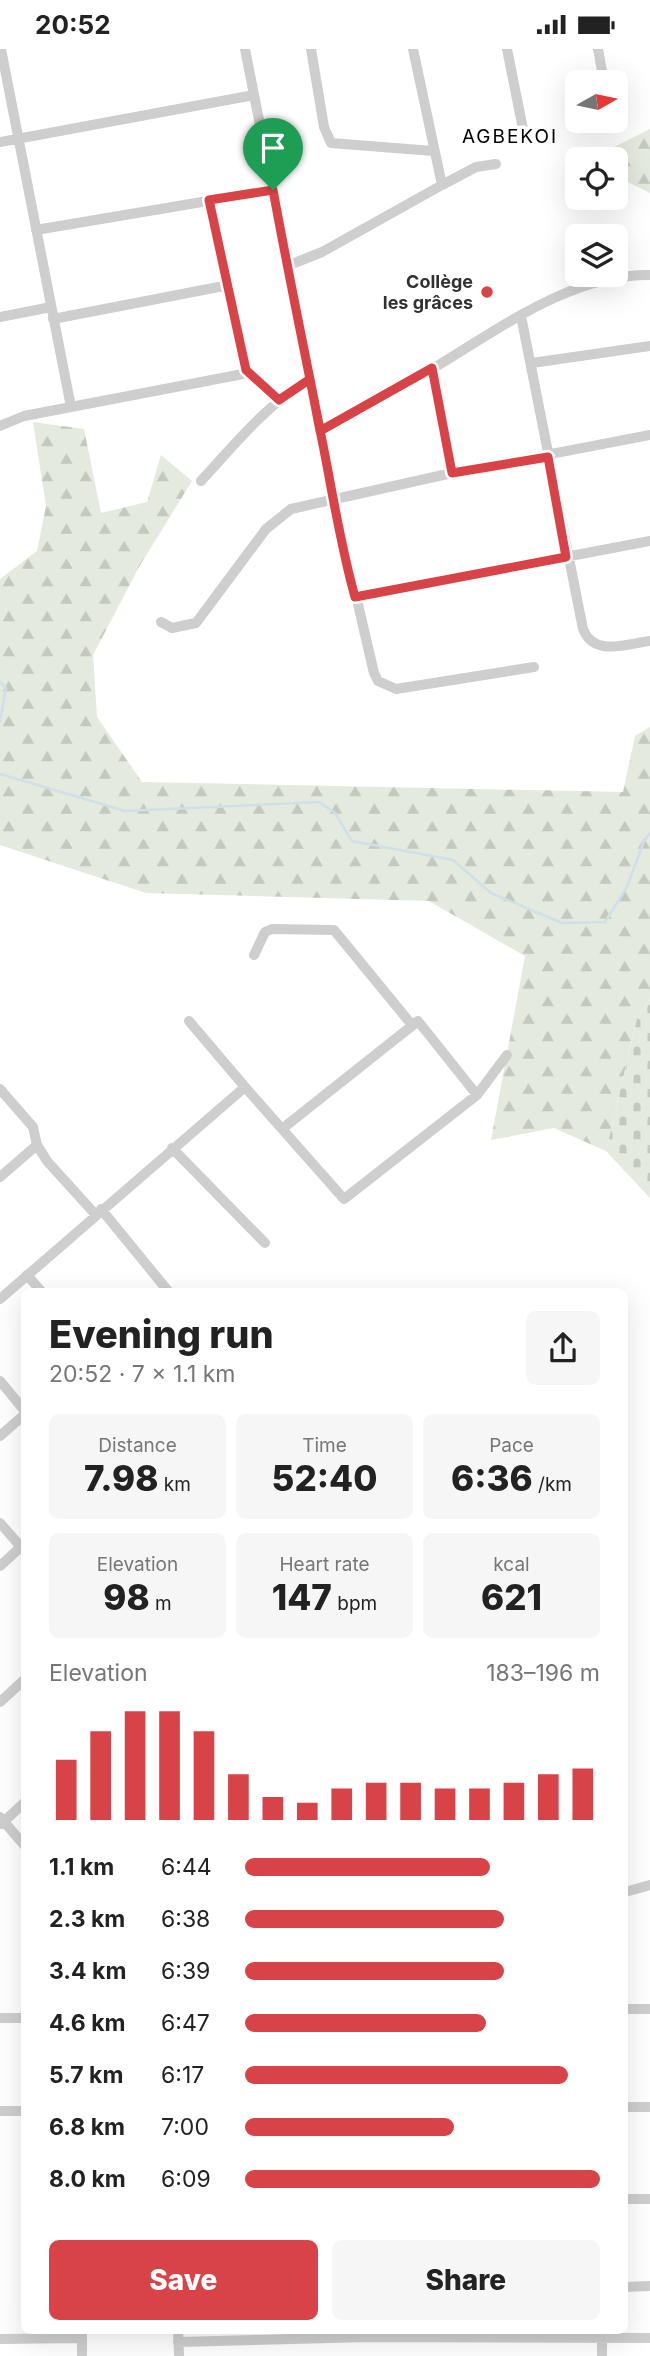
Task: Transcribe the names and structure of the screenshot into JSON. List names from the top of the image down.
{
  "districts": ["AGBEKOI"],
  "places": ["Collège les grâces"],
  "north": "right",
  "page": {
    "status": "20:52",
    "heading": ["Evening run", "20:52 · 7 × 1.1 km"],
    "stats": [
      ["Distance", "7.98 km"],
      ["Time", "52:40"],
      ["Pace", "6:36 /km"],
      ["Elevation", "98 m"],
      ["Heart rate", "147 bpm"],
      ["kcal", "621"]
    ],
    "chart": ["Elevation", "183–196 m"],
    "list": [
      {
        "name": "1.1 km",
        "note": "6:44"
      },
      {
        "name": "2.3 km",
        "note": "6:38"
      },
      {
        "name": "3.4 km",
        "note": "6:39"
      },
      {
        "name": "4.6 km",
        "note": "6:47"
      },
      {
        "name": "5.7 km",
        "note": "6:17"
      },
      {
        "name": "6.8 km",
        "note": "7:00"
      },
      {
        "name": "8.0 km",
        "note": "6:09"
      }
    ],
    "buttons": ["Save", "Share"]
  }
}
